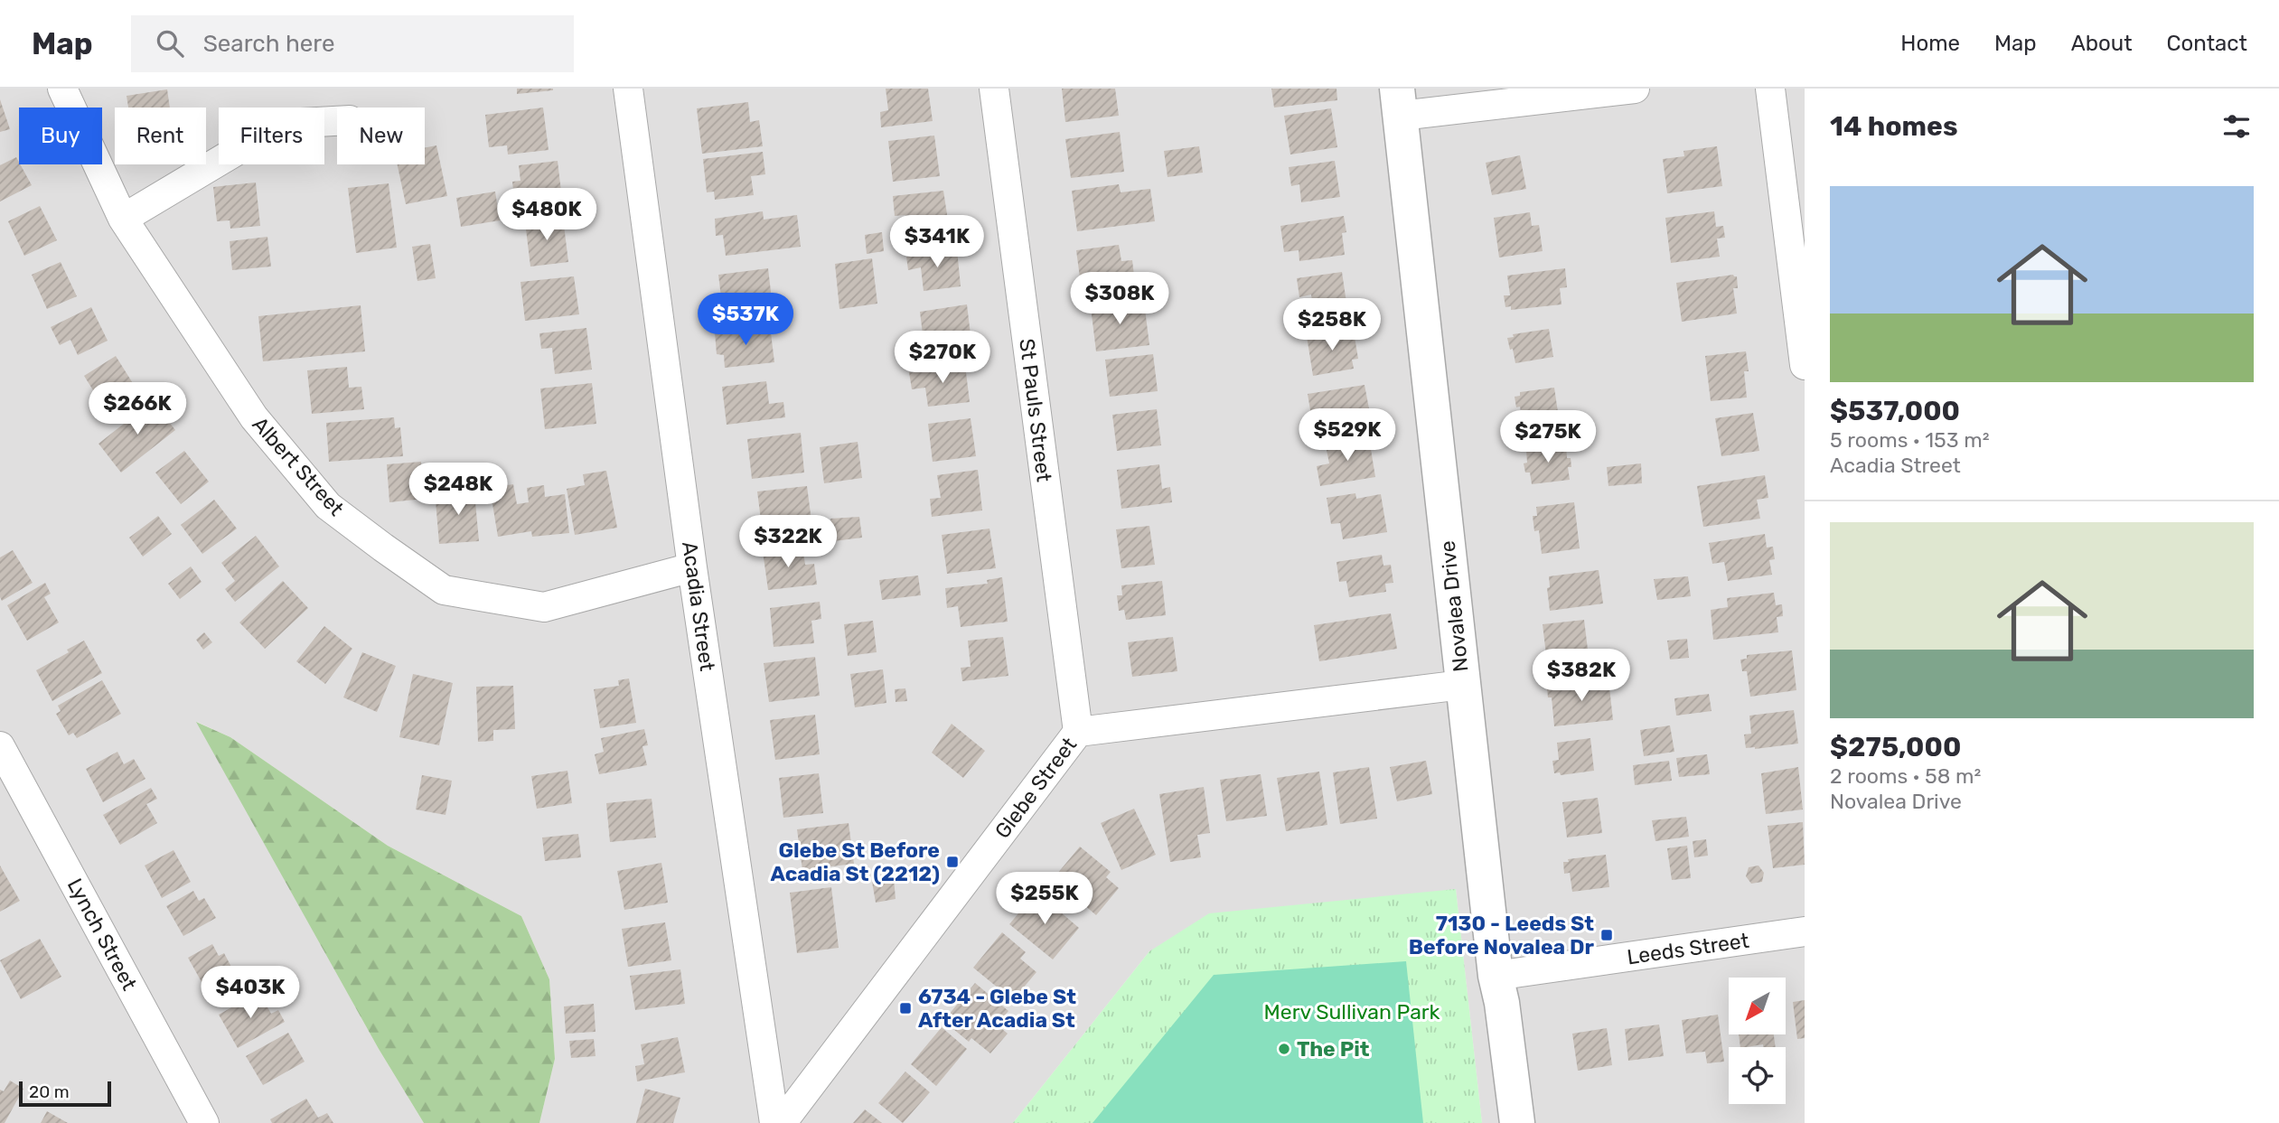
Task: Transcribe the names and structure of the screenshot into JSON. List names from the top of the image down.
{
  "streets": {
    "street": [
      "St Pauls Street",
      "Albert Street",
      "Acadia Street",
      "Novalea Drive",
      "Glebe Street",
      "Lynch Street",
      "Leeds Street"
    ]
  },
  "crossings": [
    ["St Pauls Street", "Glebe Street"],
    ["Albert Street", "Acadia Street"],
    ["Novalea Drive", "Glebe Street"],
    ["Novalea Drive", "Leeds Street"]
  ],
  "parks": ["Merv Sullivan Park"],
  "places": {
    "transit": ["Glebe St Before Acadia St (2212)", "7130 - Leeds St Before Novalea Dr", "6734 - Glebe St After Acadia St"],
    "other": ["The Pit"]
  },
  "scale_bar": "20 m",
  "north": "bottom left",
  "page": {
    "header": "Map",
    "search": "Search here",
    "nav": [
      "Home",
      "Map",
      "About",
      "Contact"
    ],
    "heading": "14 homes",
    "chip": [
      "Buy",
      "Rent",
      "Filters",
      "New"
    ],
    "list": [
      {
        "name": "$537,000",
        "note": "5 rooms · 153 m² · Acadia Street"
      },
      {
        "name": "$275,000",
        "note": "2 rooms · 58 m² · Novalea Drive"
      }
    ],
    "price": [
      "$480K",
      "$341K",
      "$308K",
      "$537K",
      "$258K",
      "$270K",
      "$266K",
      "$529K",
      "$275K",
      "$248K",
      "$322K",
      "$382K",
      "$255K",
      "$403K"
    ],
    "scale": "20 m"
  }
}
